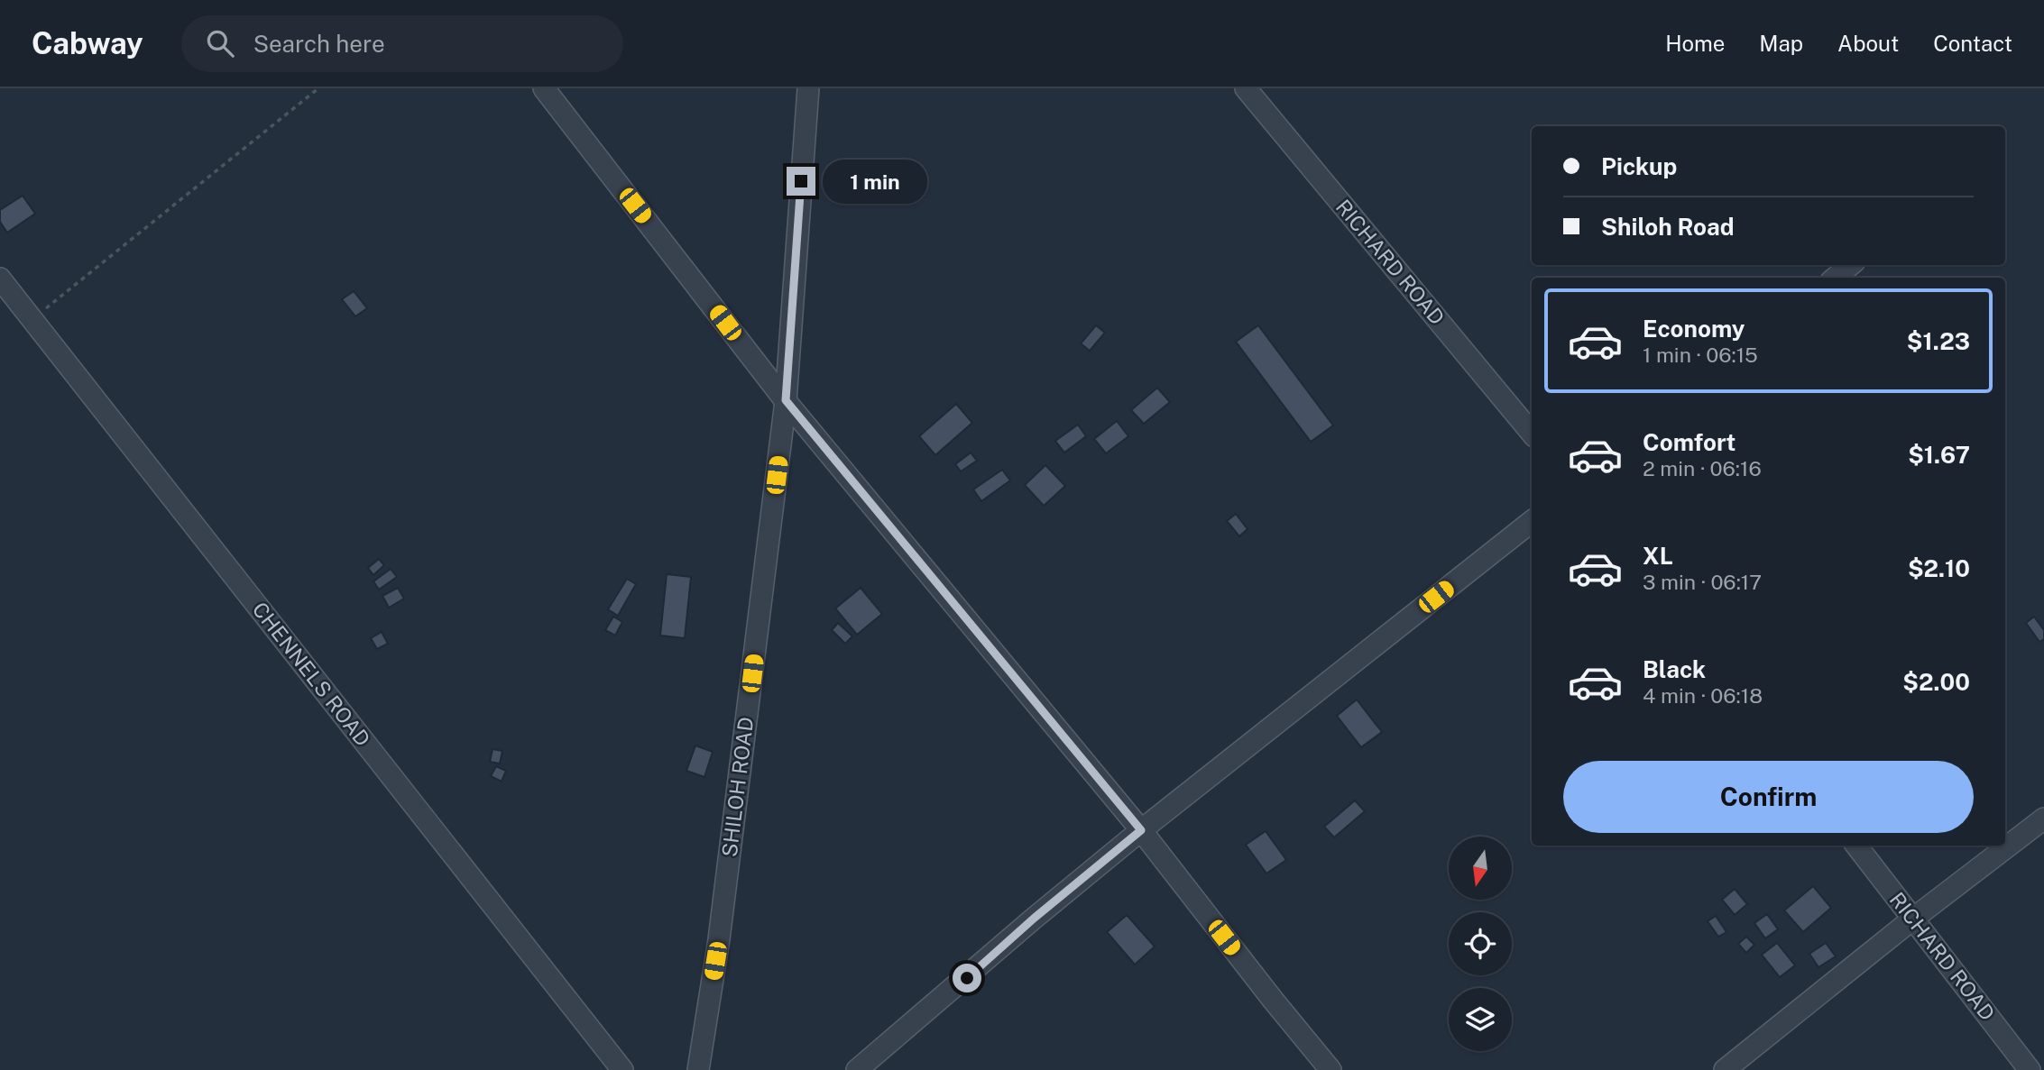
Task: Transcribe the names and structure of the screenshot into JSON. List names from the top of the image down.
{
  "streets": {
    "street": ["RICHARD ROAD", "CHENNELS ROAD", "SHILOH ROAD"]
  },
  "north": "bottom",
  "page": {
    "header": "Cabway",
    "search": "Search here",
    "nav": [
      "Home",
      "Map",
      "About",
      "Contact"
    ],
    "banner": ["Pickup", "Shiloh Road"],
    "bubble": "1 min",
    "list": [
      {
        "name": "Economy",
        "note": "1 min · 06:15",
        "value": "$1.23"
      },
      {
        "name": "Comfort",
        "note": "2 min · 06:16",
        "value": "$1.67"
      },
      {
        "name": "XL",
        "note": "3 min · 06:17",
        "value": "$2.10"
      },
      {
        "name": "Black",
        "note": "4 min · 06:18",
        "value": "$2.00"
      }
    ],
    "buttons": "Confirm"
  }
}
